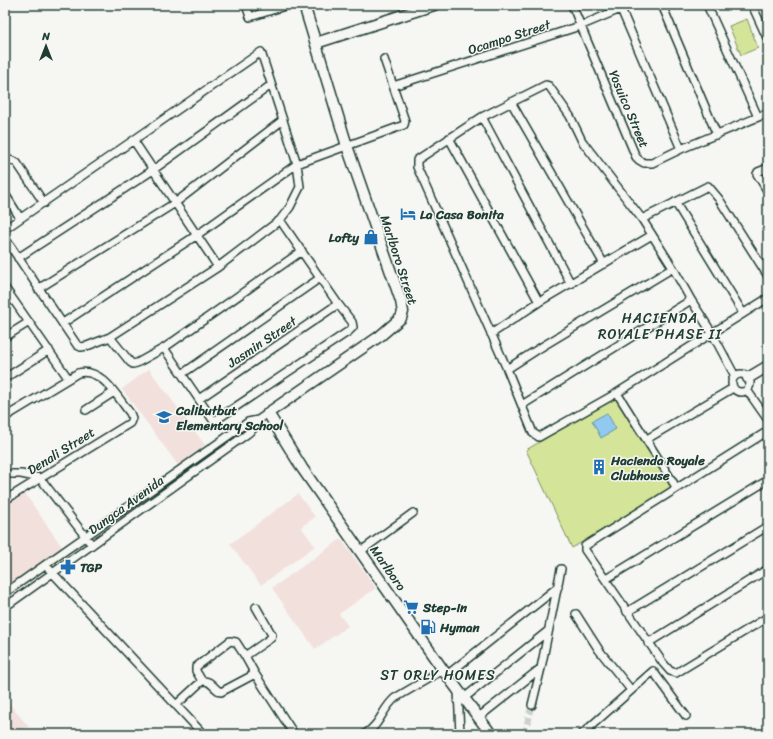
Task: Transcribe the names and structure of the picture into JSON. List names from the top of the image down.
{
  "streets": {
    "street": [
      "Ocampo Street",
      "Yosuico Street",
      "Marlboro Street",
      "Jasmin Street",
      "Denali Street",
      "Dungca Avenida",
      "Marlboro"
    ]
  },
  "crossings": [
    ["Ocampo Street", "Yosuico Street"],
    ["Marlboro Street", "Dungca Avenida"],
    ["Marlboro Street", "Marlboro"],
    ["Dungca Avenida", "Marlboro"]
  ],
  "districts": ["HACIENDA ROYALE PHASE II", "ST ORLY HOMES"],
  "places": {
    "hotel": ["La Casa Bonita"],
    "shop": ["Lofty"],
    "school or university": ["Calibutbut Elementary School"],
    "building": ["Hacienda Royale Clubhouse"],
    "pharmacy": ["TGP"],
    "supermarket": ["Step-in"],
    "fuel station": ["Hyman"]
  },
  "north": "top"
}
